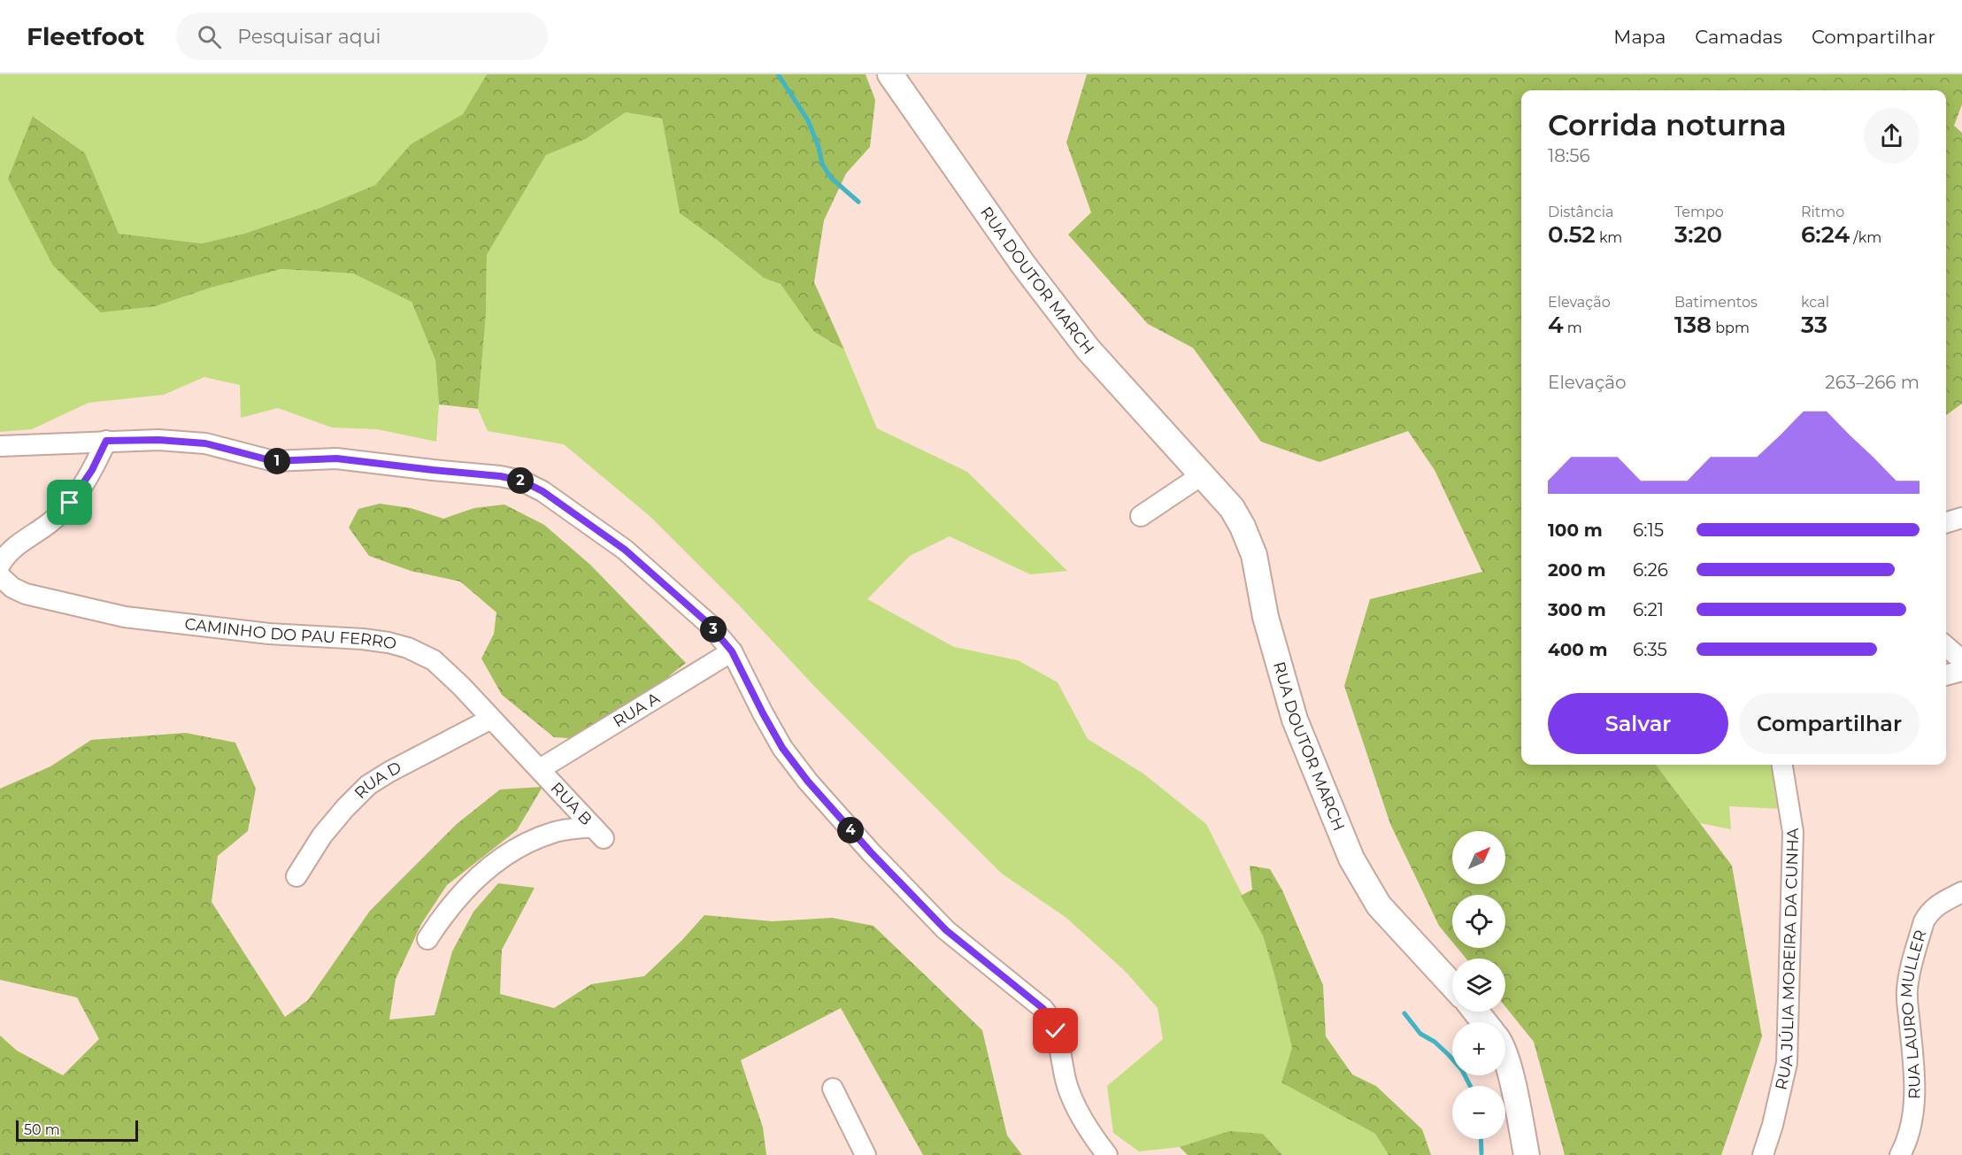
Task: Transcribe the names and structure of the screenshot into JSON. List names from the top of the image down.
{
  "streets": {
    "main road": ["RUA DOUTOR MARCH"],
    "street": [
      "CAMINHO DO PAU FERRO",
      "RUA A",
      "RUA D",
      "RUA B",
      "RUA JÚLIA MOREIRA DA CUNHA",
      "RUA LAURO MULLER"
    ]
  },
  "crossings": [
    ["CAMINHO DO PAU FERRO", "RUA A"],
    ["CAMINHO DO PAU FERRO", "RUA D"],
    ["CAMINHO DO PAU FERRO", "RUA B"],
    ["RUA A", "RUA B"]
  ],
  "scale_bar": "50 m",
  "north": "top right",
  "page": {
    "header": "Fleetfoot",
    "search": "Pesquisar aqui",
    "nav": ["Mapa", "Camadas", "Compartilhar"],
    "heading": ["Corrida noturna", "18:56"],
    "stats": [
      ["Distância", "0.52 km"],
      ["Tempo", "3:20"],
      ["Ritmo", "6:24 /km"],
      ["Elevação", "4 m"],
      ["Batimentos", "138 bpm"],
      ["kcal", "33"]
    ],
    "chart": ["Elevação", "263–266 m"],
    "pins": [
      "1",
      "2",
      "3",
      "4"
    ],
    "list": [
      {
        "name": "100 m",
        "note": "6:15"
      },
      {
        "name": "200 m",
        "note": "6:26"
      },
      {
        "name": "300 m",
        "note": "6:21"
      },
      {
        "name": "400 m",
        "note": "6:35"
      }
    ],
    "buttons": ["Salvar", "Compartilhar"],
    "map_buttons": ["+", "−"],
    "scale": "50 m"
  }
}
